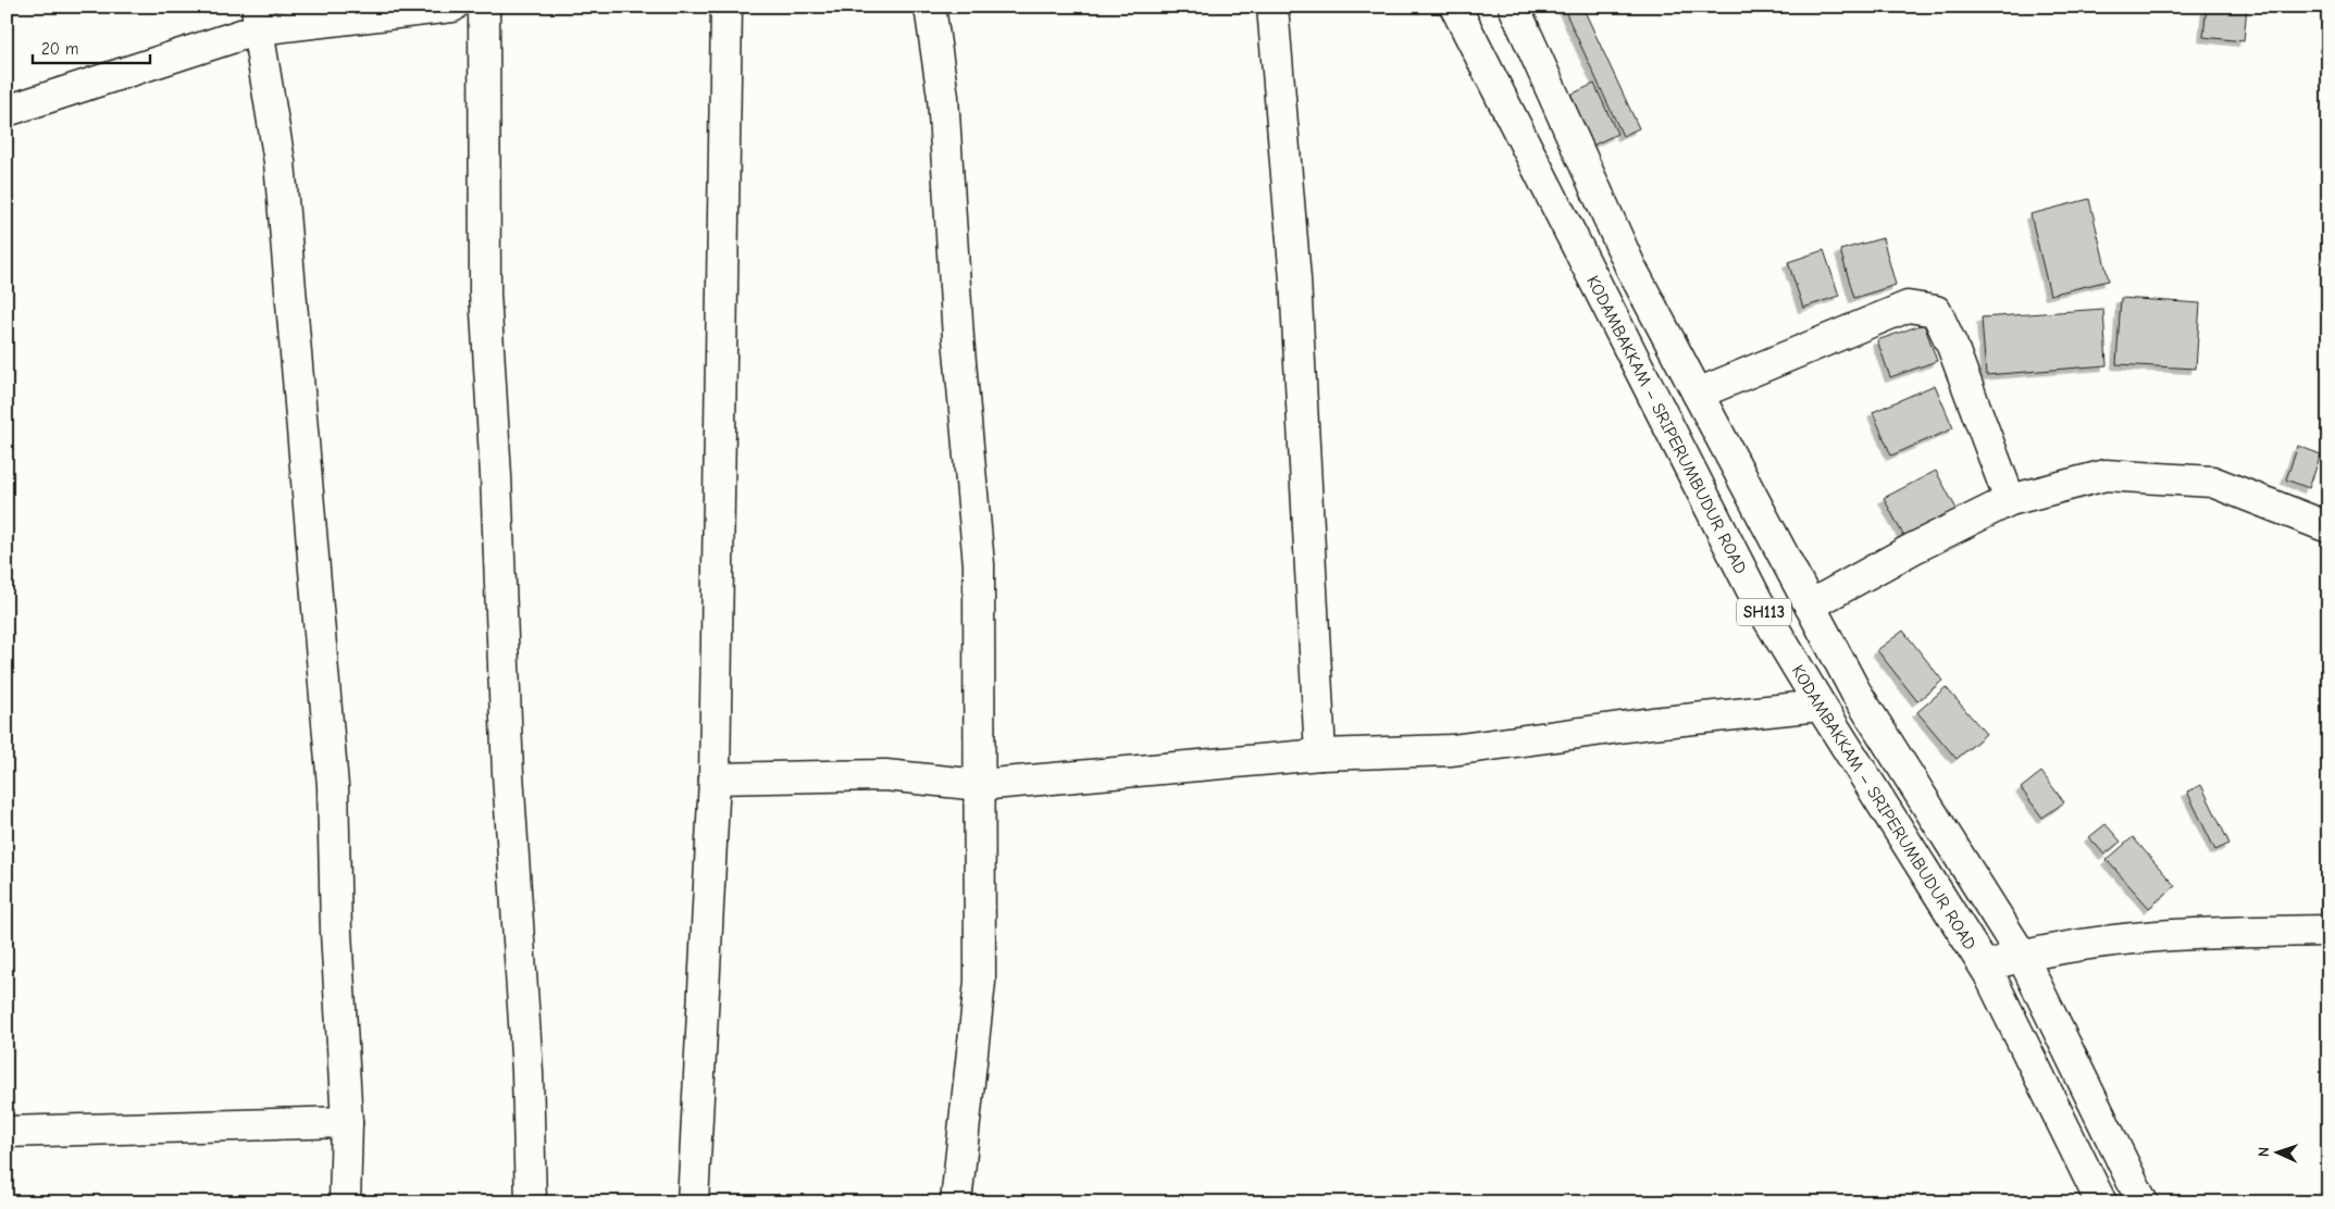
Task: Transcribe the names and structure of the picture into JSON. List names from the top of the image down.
{
  "streets": {
    "street": ["KODAMBAKKAM – SRIPERUMBUDUR ROAD", "SH113"]
  },
  "scale_bar": "20 m",
  "north": "left"
}
